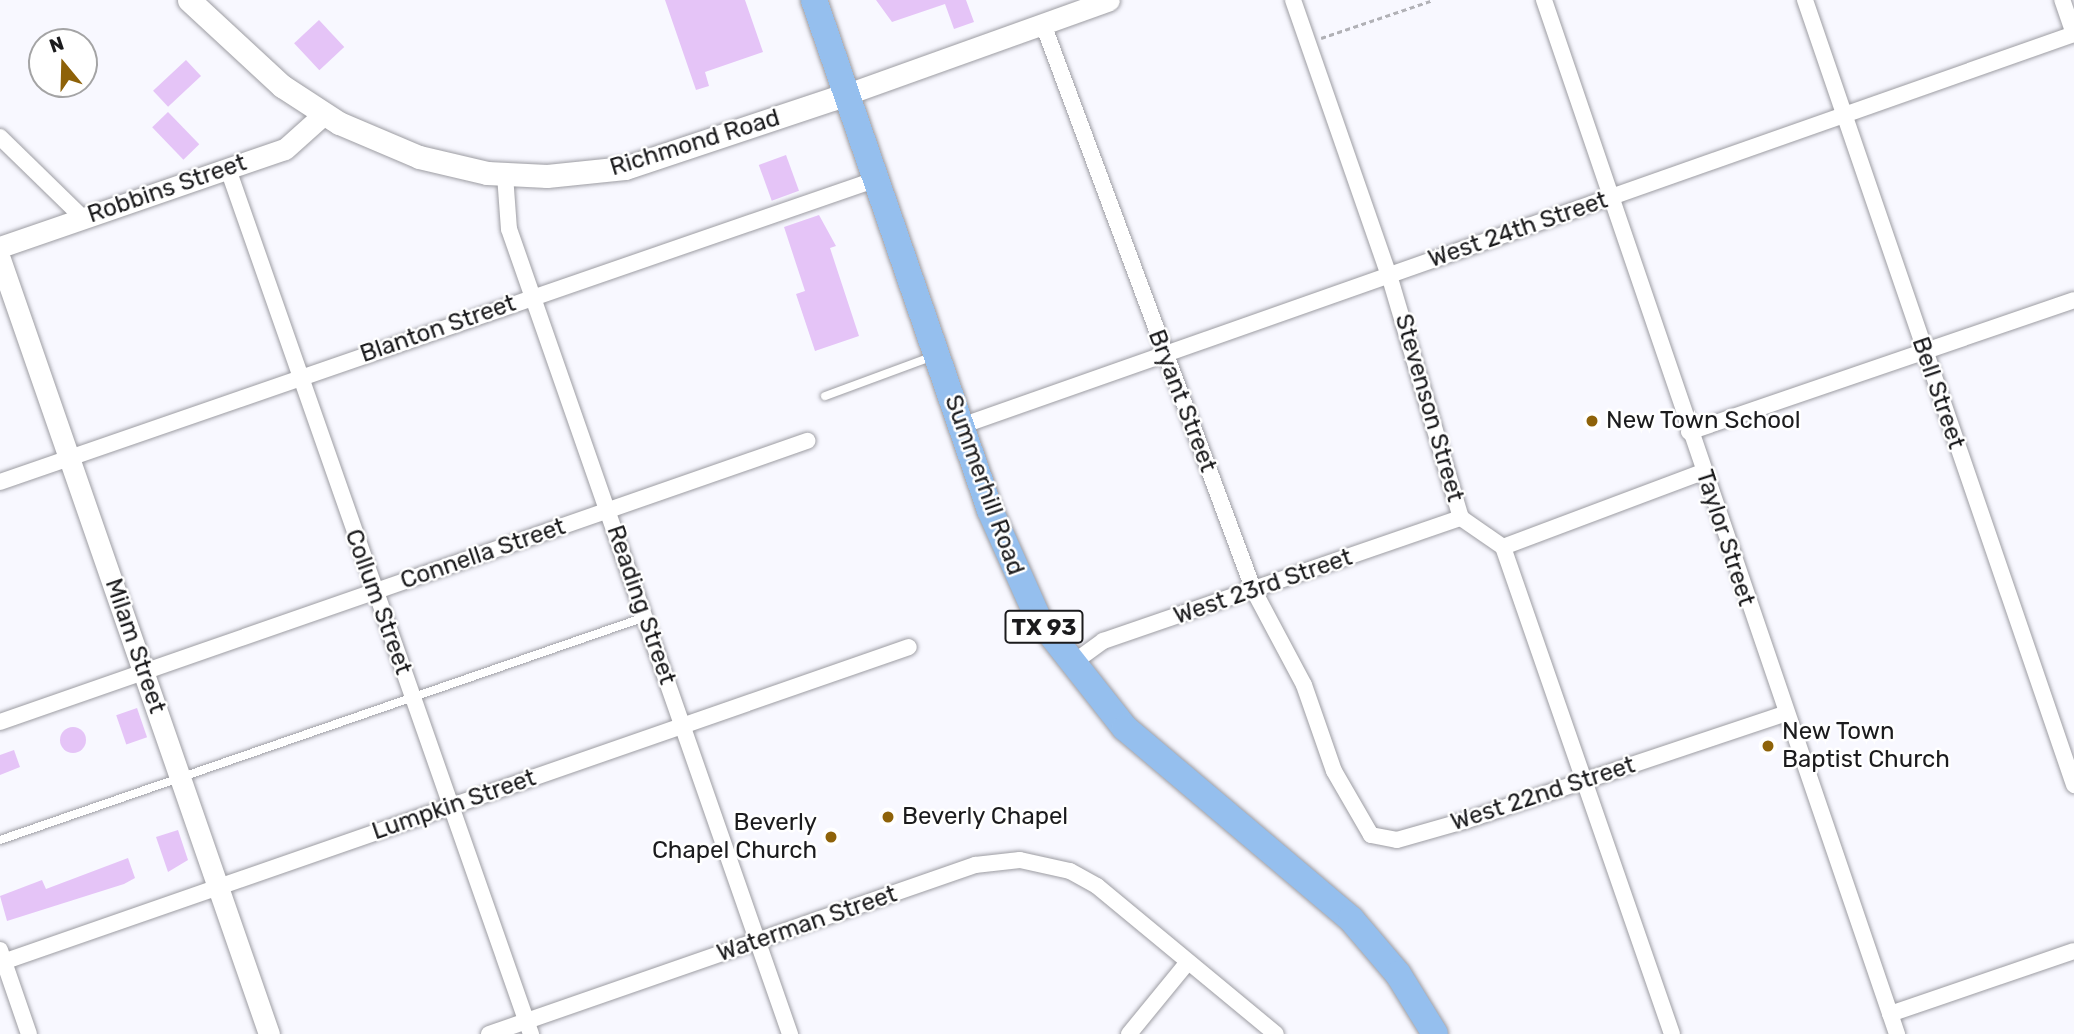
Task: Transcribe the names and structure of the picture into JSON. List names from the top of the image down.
{
  "streets": {
    "main road": ["Richmond Road", "Summerhill Road", "TX 93"],
    "street": [
      "Robbins Street",
      "West 24th Street",
      "Blanton Street",
      "Bell Street",
      "Bryant Street",
      "Stevenson Street",
      "Taylor Street",
      "Connella Street",
      "West 23rd Street",
      "Collum Street",
      "Reading Street",
      "Milam Street",
      "West 22nd Street",
      "Lumpkin Street",
      "Waterman Street"
    ]
  },
  "crossings": [
    ["Richmond Road", "Robbins Street"],
    ["Richmond Road", "Bryant Street"],
    ["Richmond Road", "Summerhill Road"],
    ["Richmond Road", "Reading Street"],
    ["Robbins Street", "Collum Street"],
    ["West 24th Street", "Bell Street"],
    ["West 24th Street", "Bryant Street"],
    ["West 24th Street", "Stevenson Street"],
    ["West 24th Street", "Summerhill Road"],
    ["West 24th Street", "Taylor Street"],
    ["Blanton Street", "Summerhill Road"],
    ["Blanton Street", "Collum Street"],
    ["Blanton Street", "Reading Street"],
    ["Blanton Street", "Milam Street"],
    ["Bryant Street", "West 23rd Street"],
    ["Bryant Street", "West 22nd Street"],
    ["Stevenson Street", "West 23rd Street"],
    ["Summerhill Road", "West 23rd Street"],
    ["Taylor Street", "West 22nd Street"],
    ["Connella Street", "Collum Street"],
    ["Connella Street", "Reading Street"],
    ["Connella Street", "Milam Street"],
    ["Collum Street", "Lumpkin Street"],
    ["Collum Street", "Waterman Street"],
    ["Reading Street", "Lumpkin Street"],
    ["Reading Street", "Waterman Street"],
    ["Milam Street", "Lumpkin Street"]
  ],
  "places": [
    "New Town School",
    "New Town Baptist Church",
    "Beverly Chapel",
    "Beverly Chapel Church"
  ],
  "north": "top"
}
